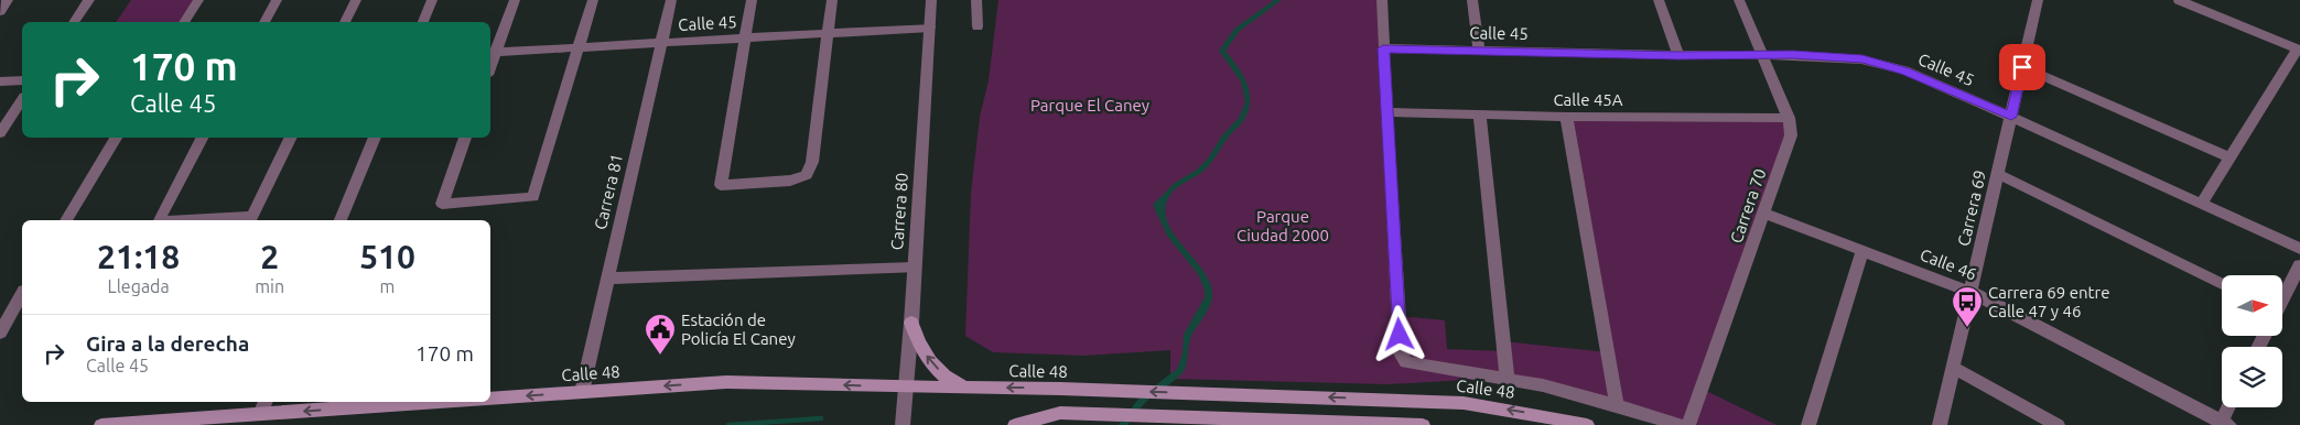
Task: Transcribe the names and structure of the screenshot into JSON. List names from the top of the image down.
{
  "streets": {
    "main road": ["Calle 48"],
    "street": [
      "Calle 45",
      "Calle 45A",
      "Carrera 81",
      "Carrera 70",
      "Carrera 69",
      "Carrera 80",
      "Calle 46"
    ]
  },
  "crossings": [
    ["Calle 45", "Carrera 81"],
    ["Calle 45", "Carrera 70"],
    ["Calle 45", "Carrera 69"],
    ["Calle 45", "Carrera 80"],
    ["Calle 45A", "Carrera 70"],
    ["Calle 45A", "Calle 48"],
    ["Carrera 81", "Calle 48"],
    ["Carrera 70", "Calle 46"],
    ["Carrera 69", "Calle 46"],
    ["Carrera 80", "Calle 48"]
  ],
  "parks": ["Parque El Caney", "Parque Ciudad 2000"],
  "places": {
    "bus stop": ["Carrera 69 entre Calle 47 y 46"],
    "public building": ["Estación de Policía El Caney"]
  },
  "north": "right",
  "page": {
    "turn": ["170 m", "Calle 45"],
    "eta": [
      "21:18",
      "Llegada",
      "2",
      "min",
      "510",
      "m"
    ],
    "list": [
      {
        "name": "Gira a la derecha",
        "note": "Calle 45",
        "value": "170 m"
      }
    ]
  }
}
